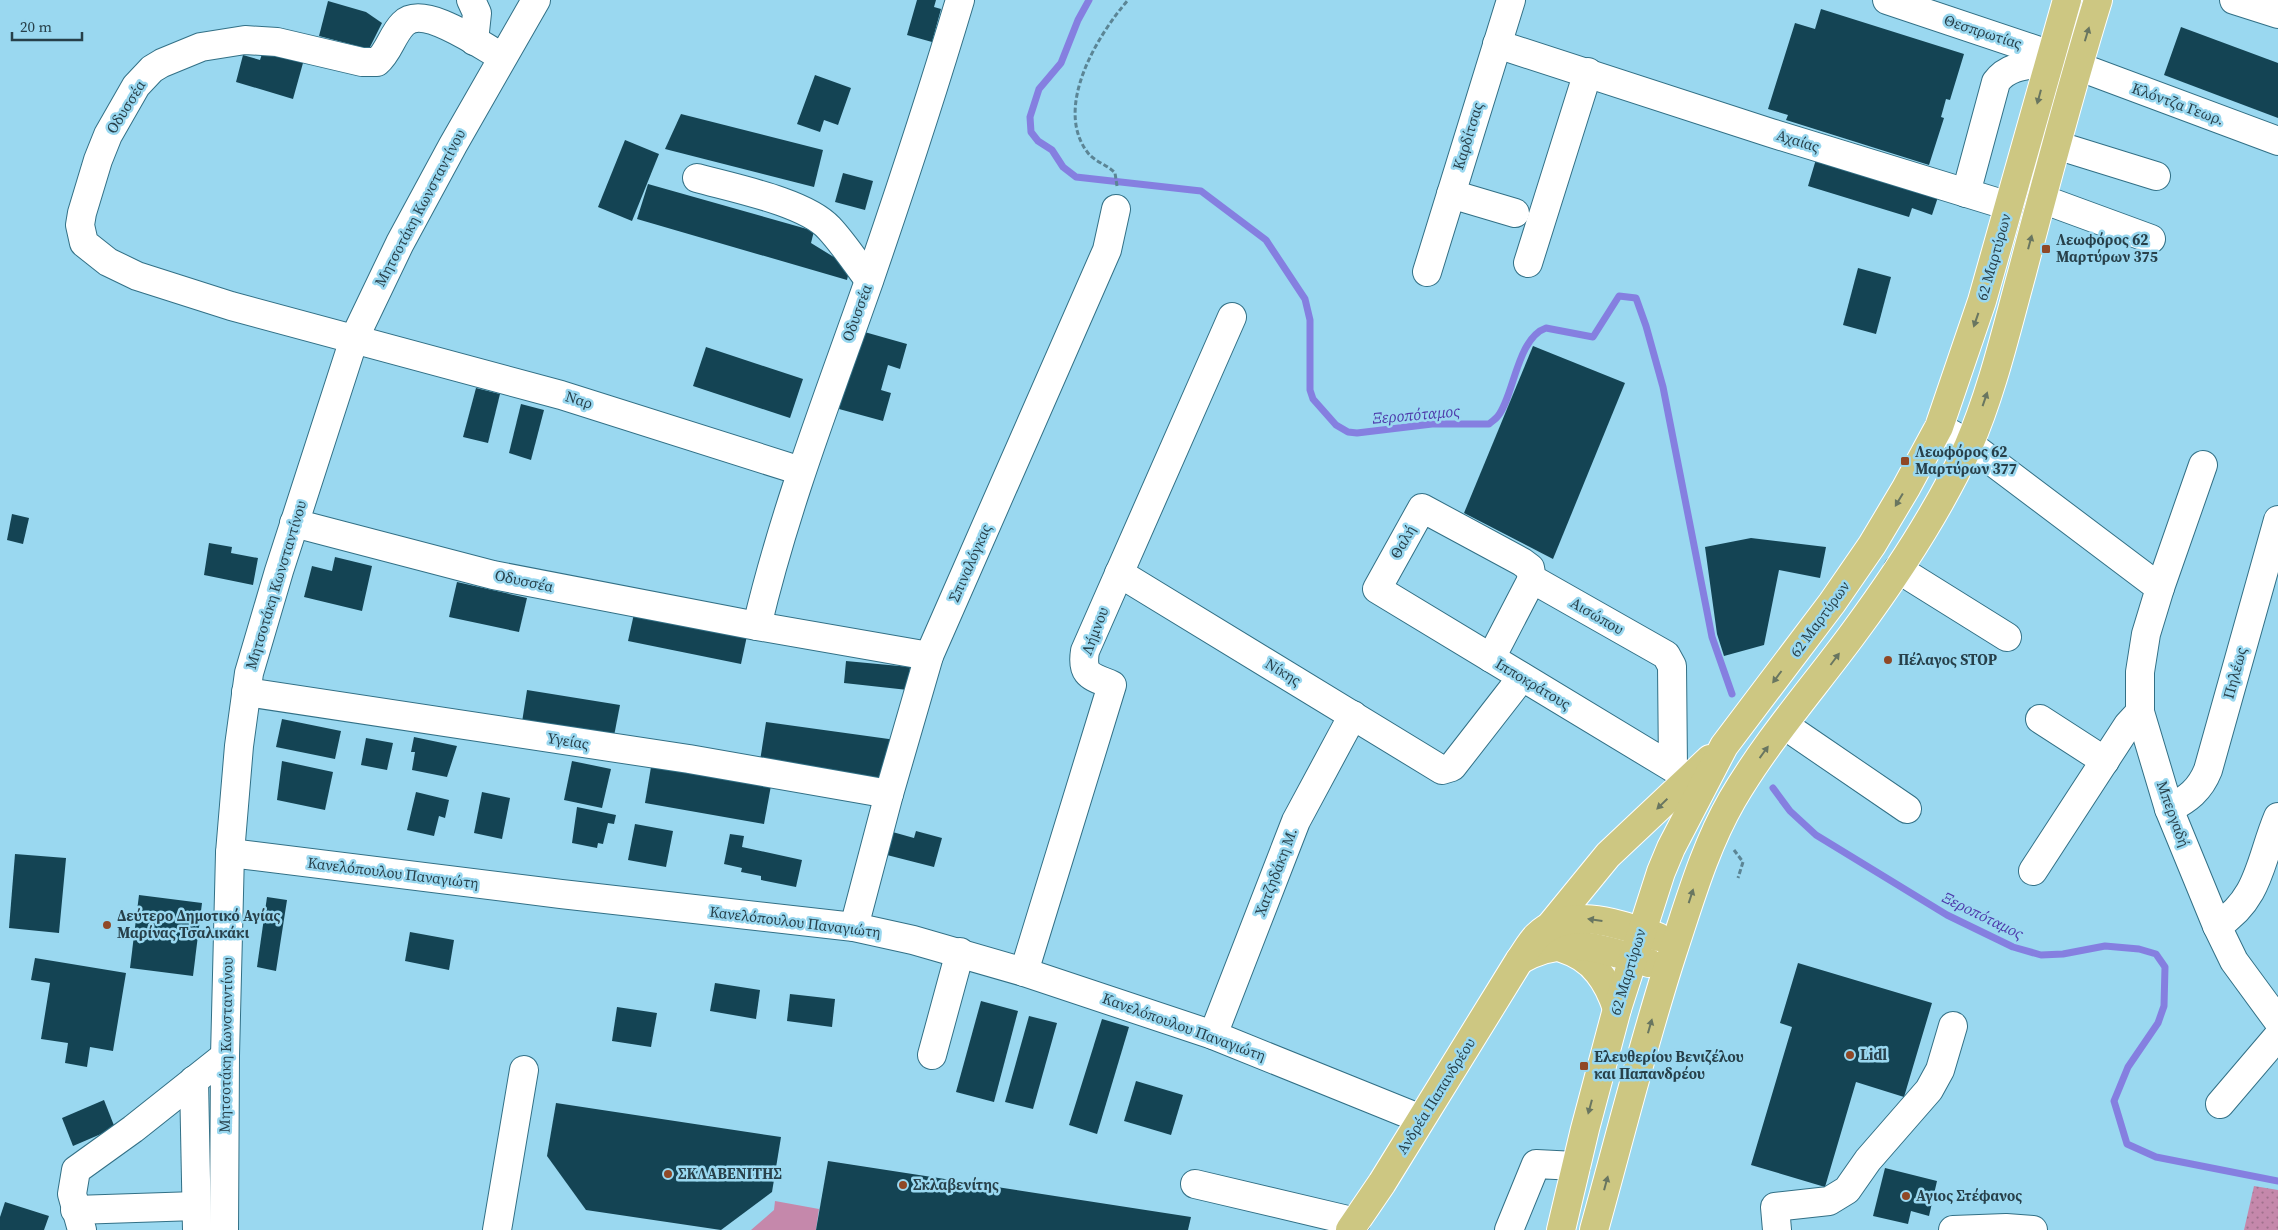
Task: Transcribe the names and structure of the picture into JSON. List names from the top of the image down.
{
  "streets": {
    "main road": ["62 Μαρτύρων", "Ανδρέα Παπανδρέου"],
    "street": [
      "Θεσπρωτίας",
      "Κλόντζα Γεωρ.",
      "Οδυσσέα",
      "Καρδίτσας",
      "Αχαίας",
      "Μητσοτάκη Κωνσταντίνου",
      "Ναρ",
      "Θαλή",
      "Σπιναλόγκας",
      "Αισώπου",
      "Λήμνου",
      "Νίκης",
      "Πηλέως",
      "Ιπποκράτους",
      "Υγείας",
      "Μπεργαδή",
      "Χατζηδάκη Μ.",
      "Κανελόπουλου Παναγιώτη"
    ]
  },
  "crossings": [
    ["Θεσπρωτίας", "62 Μαρτύρων"],
    ["Κλόντζα Γεωρ.", "62 Μαρτύρων"],
    ["Οδυσσέα", "Μητσοτάκη Κωνσταντίνου"],
    ["Οδυσσέα", "Ναρ"],
    ["Οδυσσέα", "Σπιναλόγκας"],
    ["Καρδίτσας", "Αχαίας"],
    ["Αχαίας", "62 Μαρτύρων"],
    ["Μητσοτάκη Κωνσταντίνου", "Ναρ"],
    ["Μητσοτάκη Κωνσταντίνου", "Υγείας"],
    ["Μητσοτάκη Κωνσταντίνου", "Κανελόπουλου Παναγιώτη"],
    ["62 Μαρτύρων", "Ανδρέα Παπανδρέου"],
    ["Θαλή", "Αισώπου"],
    ["Θαλή", "Ιπποκράτους"],
    ["Σπιναλόγκας", "Υγείας"],
    ["Σπιναλόγκας", "Κανελόπουλου Παναγιώτη"],
    ["Αισώπου", "Ιπποκράτους"],
    ["Λήμνου", "Νίκης"],
    ["Λήμνου", "Κανελόπουλου Παναγιώτη"],
    ["Νίκης", "Ιπποκράτους"],
    ["Νίκης", "Χατζηδάκη Μ."],
    ["Πηλέως", "Μπεργαδή"],
    ["Χατζηδάκη Μ.", "Κανελόπουλου Παναγιώτη"],
    ["Κανελόπουλου Παναγιώτη", "Ανδρέα Παπανδρέου"]
  ],
  "water": ["Ξεροπόταμος"],
  "places": {
    "transit": ["Λεωφόρος 62 Μαρτύρων 375", "Λεωφόρος 62 Μαρτύρων 377", "Ελευθερίου Βενιζέλου και Παπανδρέου"],
    "other": [
      "Πέλαγος STOP",
      "Δεύτερο Δημοτικό Αγίας Μαρίνας Τσαλικάκι",
      "Lidl",
      "ΣΚΛΑΒΕΝΙΤΗΣ",
      "Σκλαβενίτης",
      "Αγιος Στέφανος"
    ]
  },
  "scale_bar": "20 m"
}
